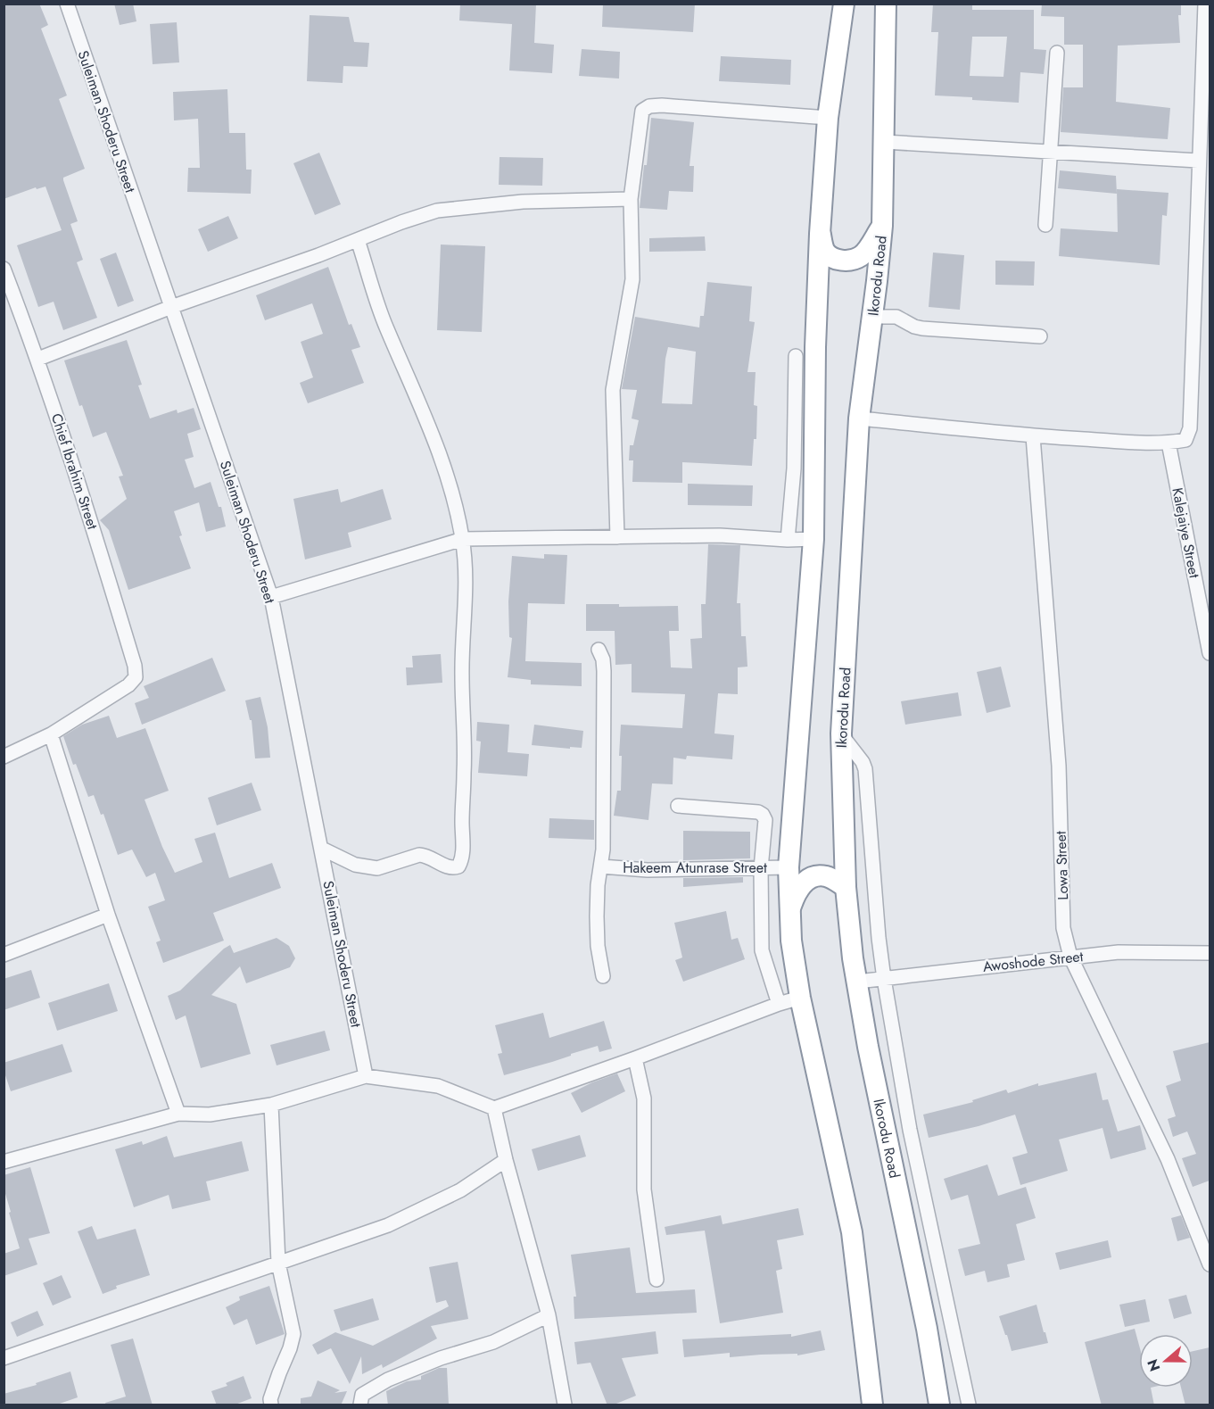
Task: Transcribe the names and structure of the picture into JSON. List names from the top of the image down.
{
  "streets": {
    "highway": ["Ikorodu Road"],
    "street": [
      "Suleiman Shoderu Street",
      "Chief Ibrahim Street",
      "Kalejaiye Street",
      "Lowa Street",
      "Hakeem Atunrase Street",
      "Awoshode Street"
    ]
  },
  "crossings": [
    ["Ikorodu Road", "Awoshode Street"],
    ["Lowa Street", "Awoshode Street"]
  ],
  "north": "left"
}
